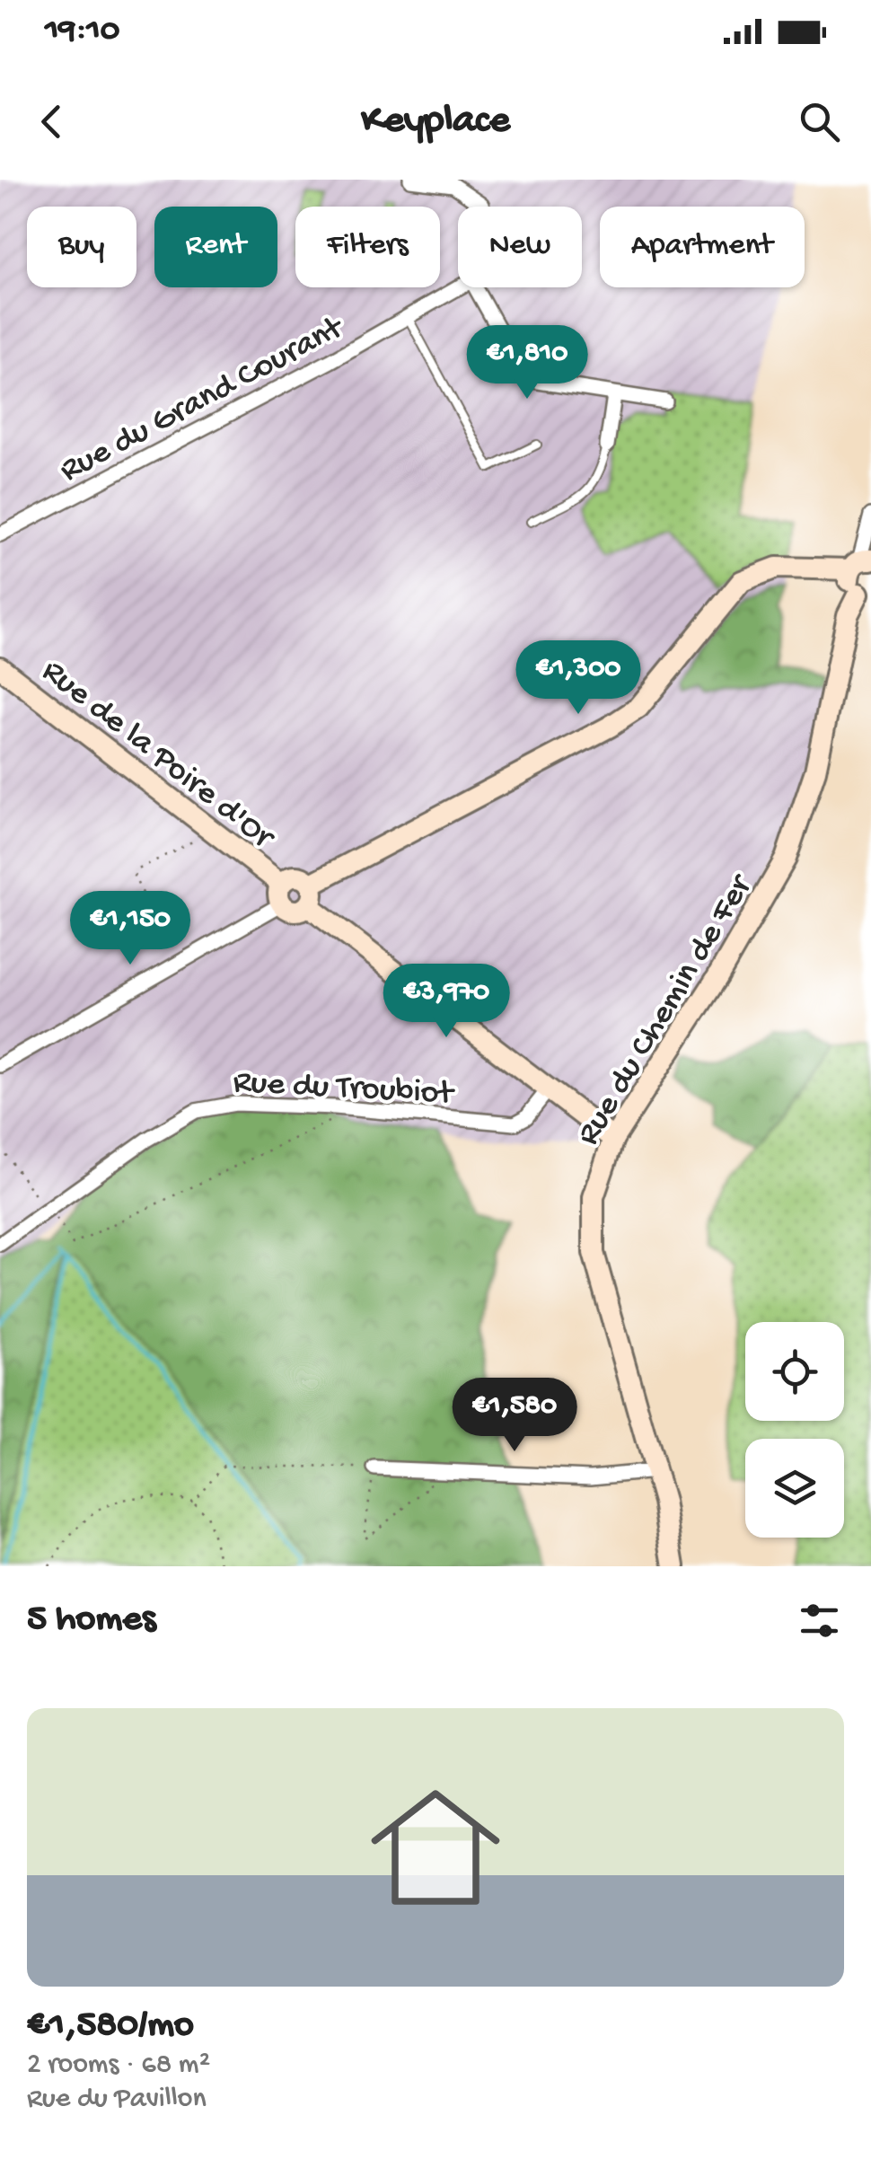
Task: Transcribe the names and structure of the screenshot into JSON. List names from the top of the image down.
{
  "streets": {
    "street": [
      "Rue du Grand Courant",
      "Rue de la Poire d'Or",
      "Rue du Chemin de Fer",
      "Rue du Troubiot"
    ]
  },
  "page": {
    "status": "19:10",
    "header": "Keyplace",
    "chip": [
      "Buy",
      "Rent",
      "Filters",
      "New",
      "Apartment"
    ],
    "price": [
      "€1,810",
      "€1,300",
      "€1,150",
      "€3,970",
      "€1,580"
    ],
    "heading": "5 homes",
    "list": [
      {
        "name": "€1,580/mo",
        "note": "2 rooms · 68 m² · Rue du Pavillon"
      }
    ]
  }
}
